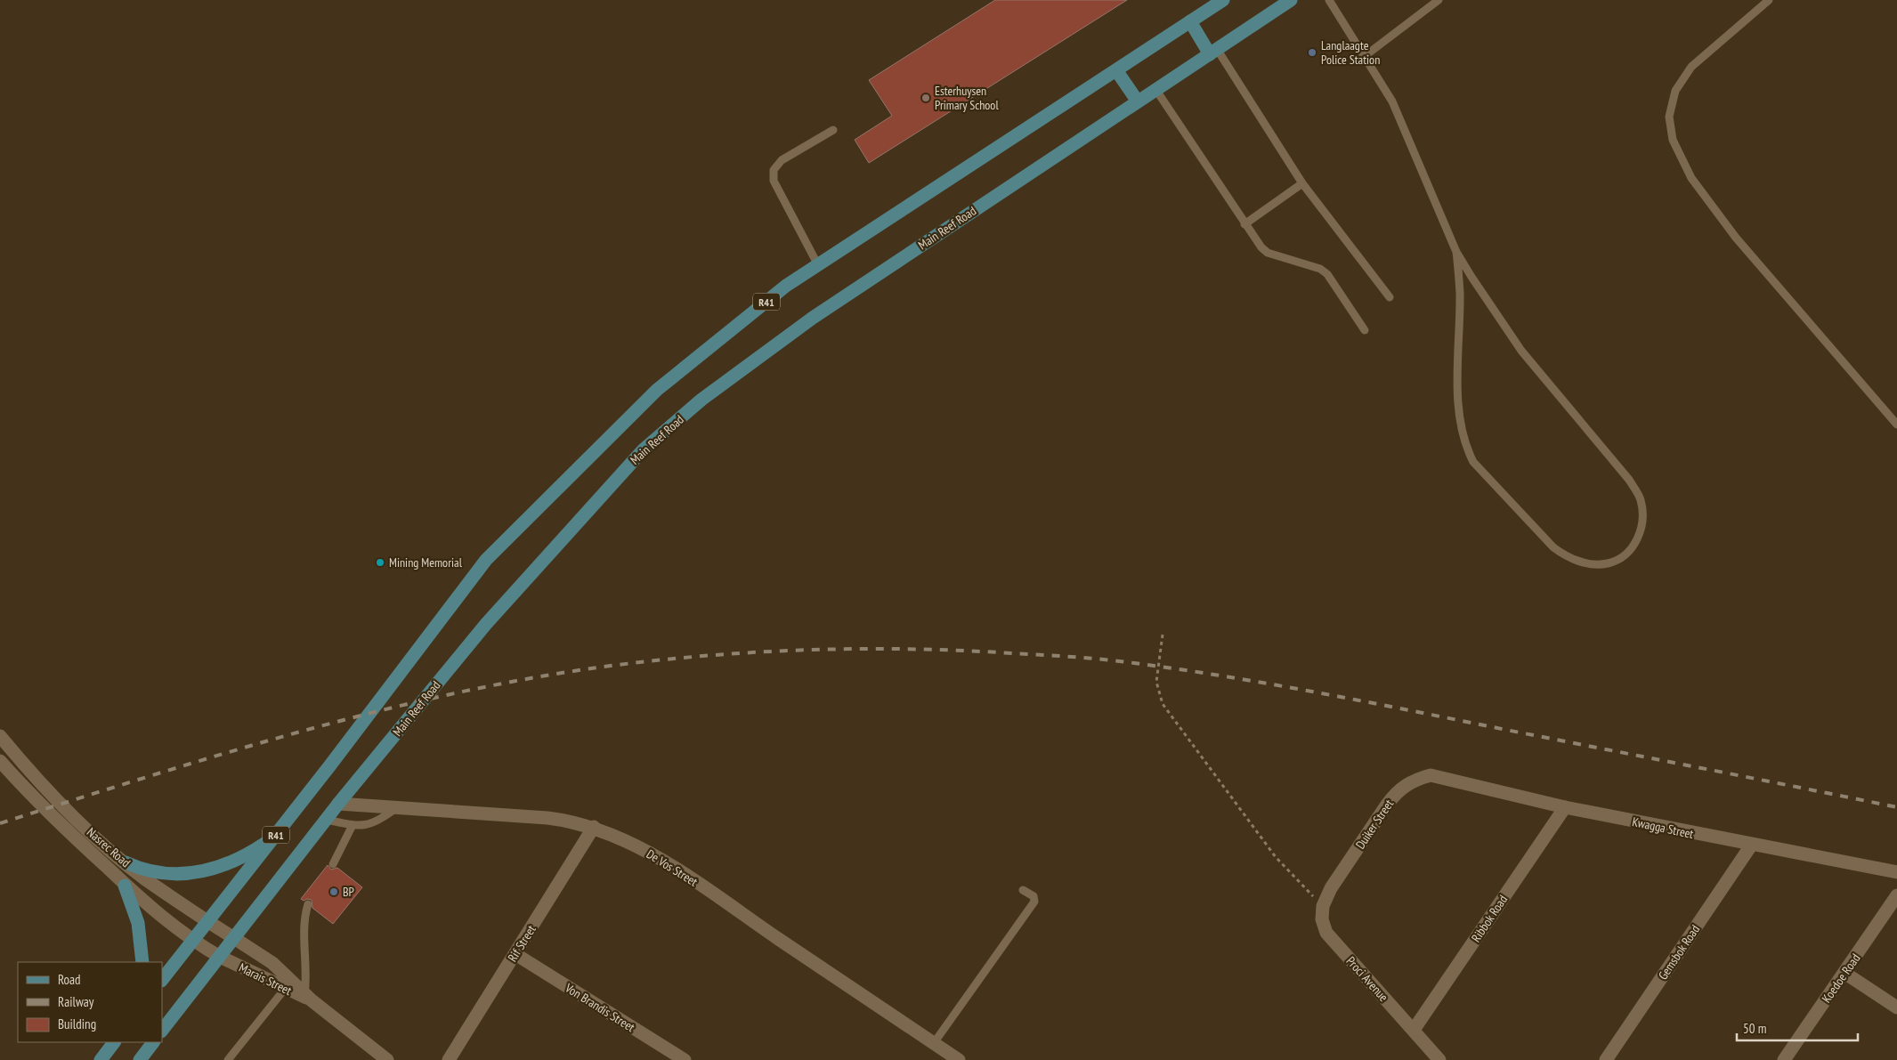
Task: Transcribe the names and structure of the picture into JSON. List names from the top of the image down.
{
  "streets": {
    "main road": ["Main Reef Road", "R41"],
    "street": [
      "Duiker Street",
      "Kwagga Street",
      "Nasrec Road",
      "De Vos Street",
      "Ribbok Road",
      "Rif Street",
      "Gemsbok Road",
      "Koedoe Road",
      "Marais Street",
      "Proci Avenue",
      "Von Brandis Street"
    ]
  },
  "crossings": [
    ["Main Reef Road", "Nasrec Road"],
    ["Main Reef Road", "De Vos Street"],
    ["Main Reef Road", "Marais Street"],
    ["R41", "Nasrec Road"],
    ["Duiker Street", "Kwagga Street"],
    ["Duiker Street", "Proci Avenue"],
    ["Kwagga Street", "Ribbok Road"],
    ["Kwagga Street", "Gemsbok Road"],
    ["Nasrec Road", "Marais Street"],
    ["De Vos Street", "Rif Street"],
    ["Ribbok Road", "Proci Avenue"],
    ["Rif Street", "Von Brandis Street"]
  ],
  "places": [
    "Langlaagte Police Station",
    "Esterhuysen Primary School",
    "Mining Memorial",
    "BP"
  ],
  "legend": ["Road", "Railway", "Building"],
  "scale_bar": "50 m"
}
